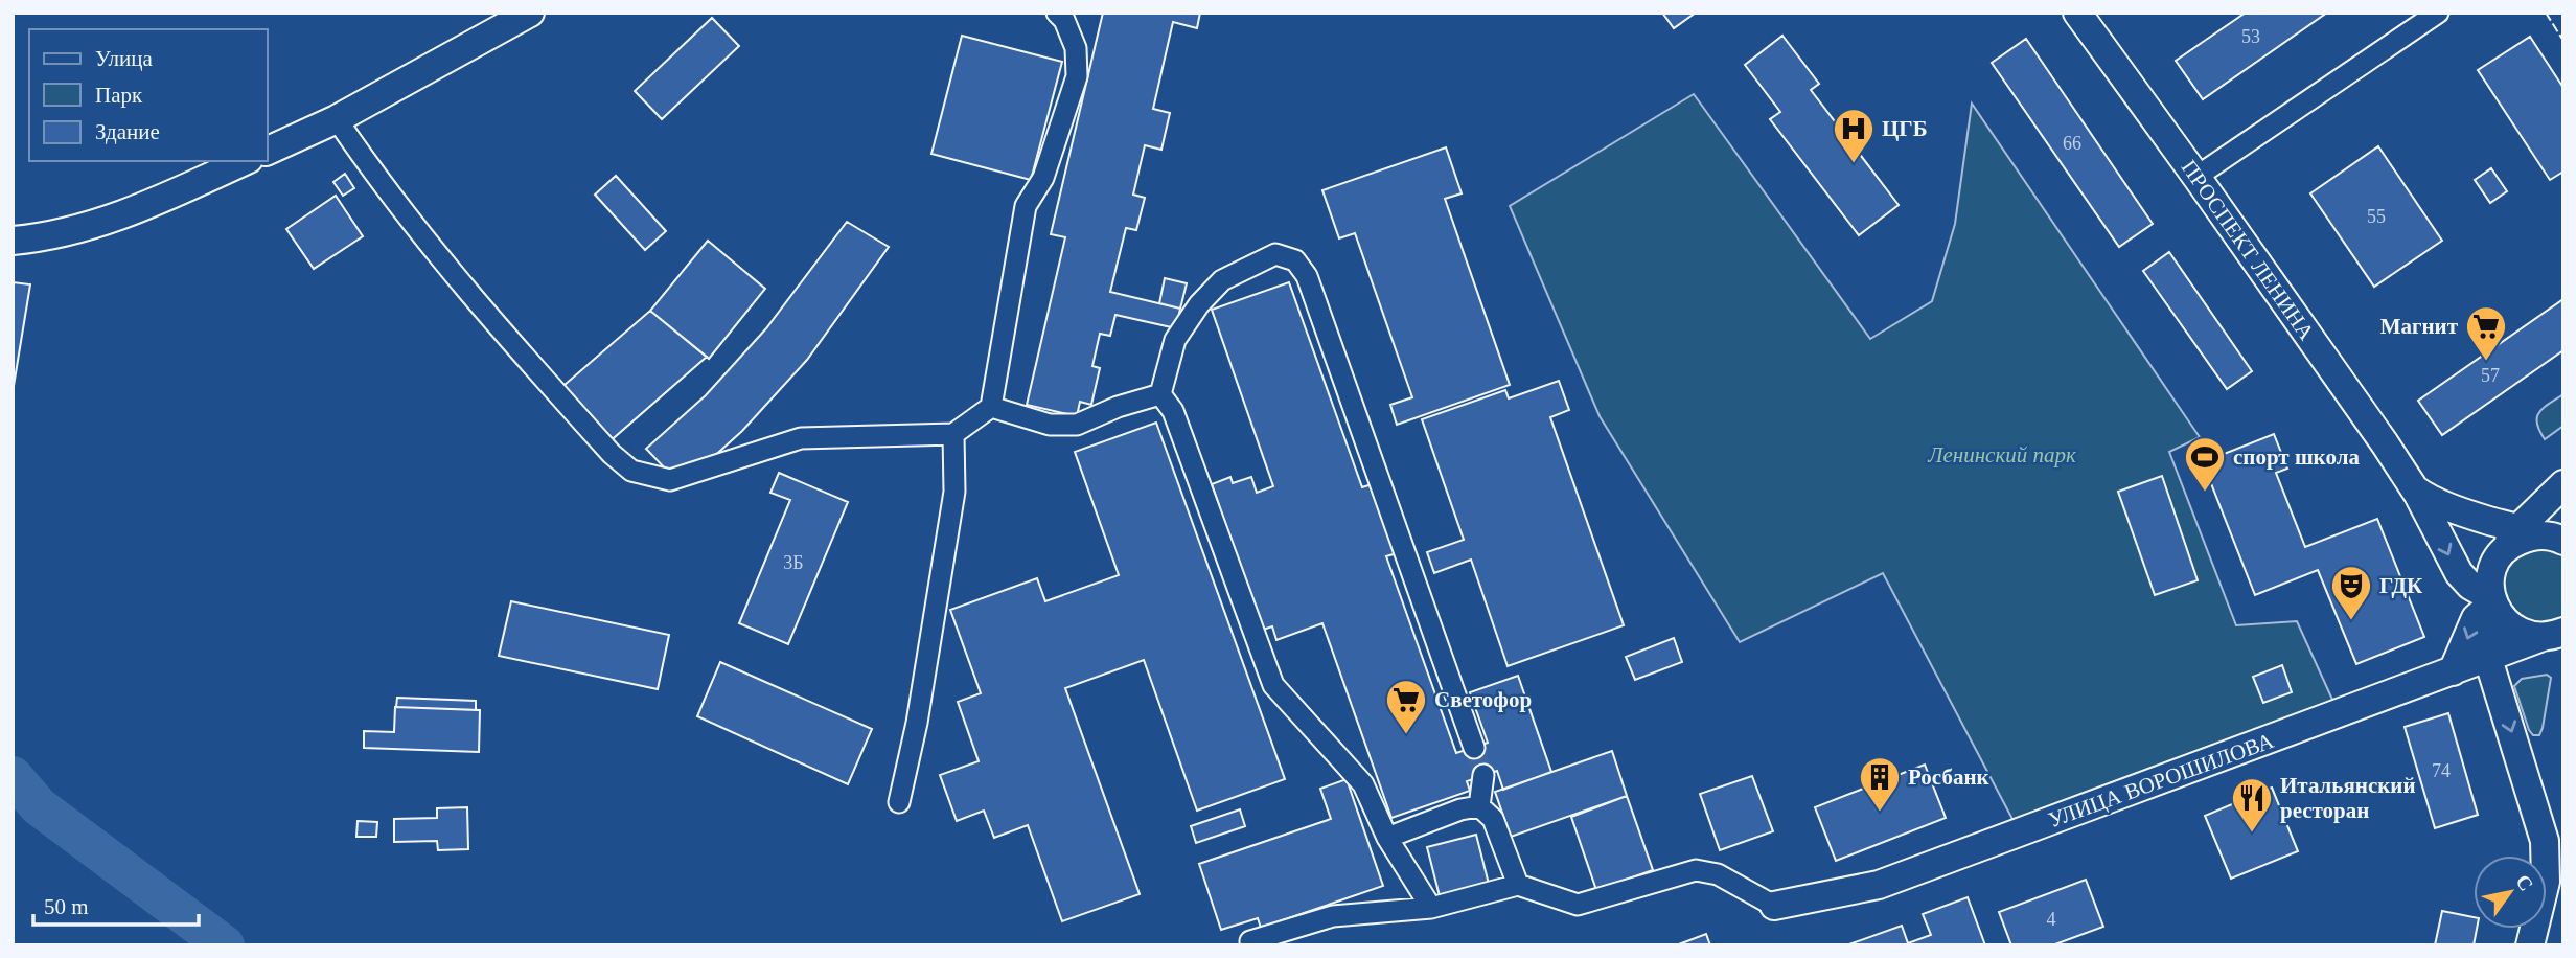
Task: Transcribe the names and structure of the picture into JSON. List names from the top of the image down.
{
  "streets": {
    "main road": ["ПРОСПЕКТ ЛЕНИНА", "УЛИЦА ВОРОШИЛОВА"]
  },
  "crossings": [
    ["ПРОСПЕКТ ЛЕНИНА", "УЛИЦА ВОРОШИЛОВА"]
  ],
  "parks": ["Ленинский парк"],
  "places": {
    "hospital": ["ЦГБ"],
    "supermarket": ["Магнит", "Светофор"],
    "sports": ["спорт школа"],
    "theatre": ["ГДК"],
    "building": ["Росбанк"],
    "restaurant": ["Итальянский ресторан"]
  },
  "house_numbers": [
    "53",
    "66",
    "55",
    "57",
    "3Б",
    "74",
    "4"
  ],
  "legend": ["Улица", "Парк", "Здание"],
  "scale_bar": "50 m",
  "north": "top right"
}
